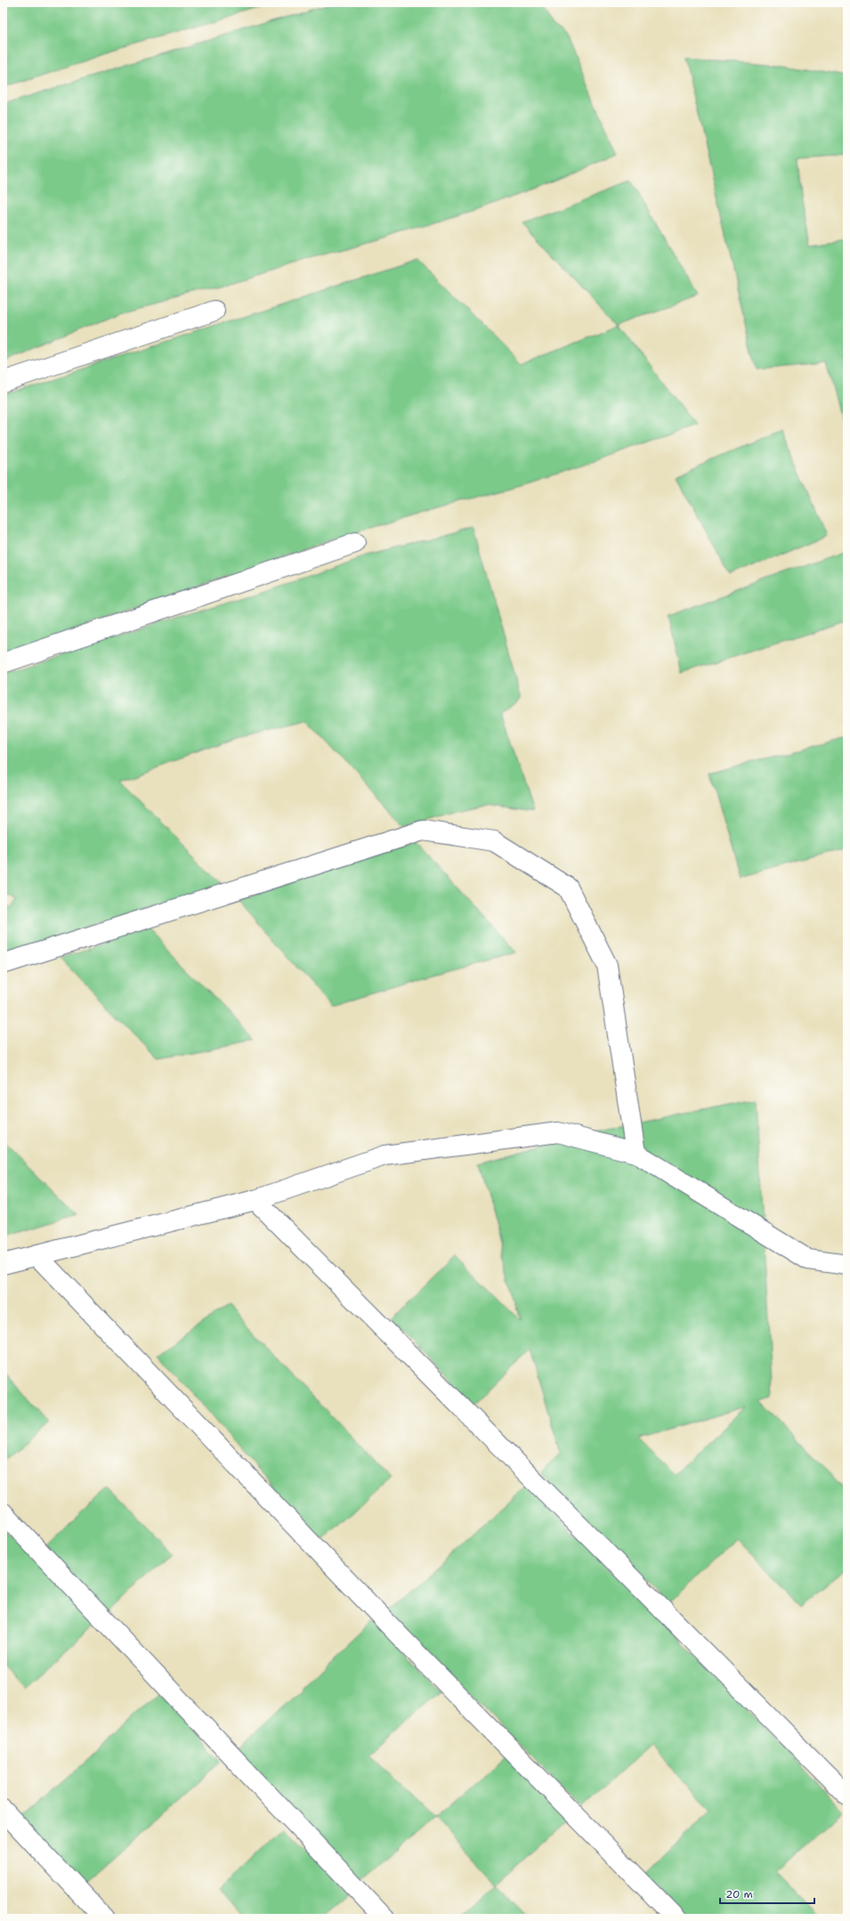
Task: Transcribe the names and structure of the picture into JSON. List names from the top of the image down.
{
  "scale_bar": "20 m"
}
